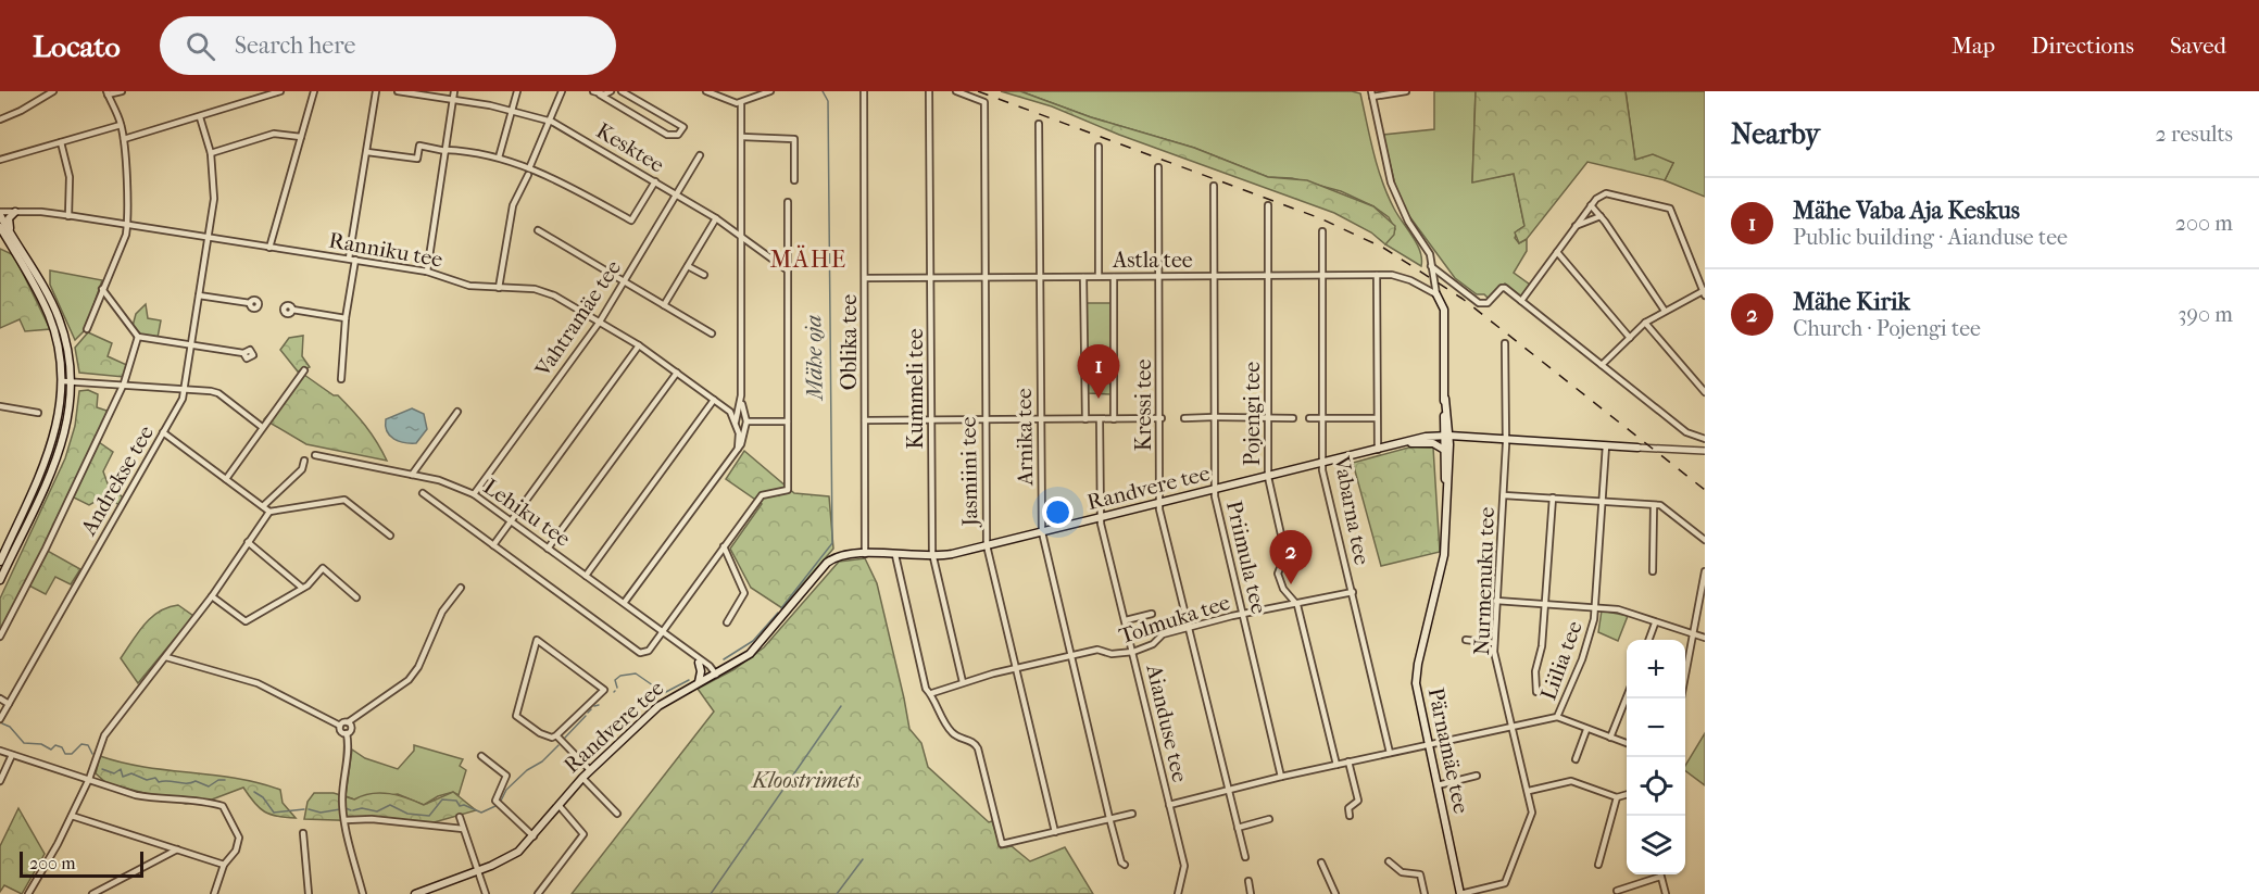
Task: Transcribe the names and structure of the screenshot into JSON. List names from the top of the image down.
{
  "streets": {
    "main road": ["Randvere tee", "Pärnamäe tee"],
    "street": [
      "Kesktee",
      "Ranniku tee",
      "Astla tee",
      "Vahtramäe tee",
      "Oblika tee",
      "Kummeli tee",
      "Kressi tee",
      "Pojengi tee",
      "Arnika tee",
      "Jasmiini tee",
      "Andrekse tee",
      "Vabarna tee",
      "Lehiku tee",
      "Priimula tee",
      "Nurmenuku tee",
      "Tolmuka tee",
      "Liilia tee",
      "Aianduse tee"
    ]
  },
  "crossings": [
    ["Kesktee", "Vahtramäe tee"],
    ["Ranniku tee", "Vahtramäe tee"],
    ["Ranniku tee", "Andrekse tee"],
    ["Astla tee", "Oblika tee"],
    ["Astla tee", "Kummeli tee"],
    ["Astla tee", "Kressi tee"],
    ["Astla tee", "Pojengi tee"],
    ["Astla tee", "Arnika tee"],
    ["Astla tee", "Jasmiini tee"],
    ["Astla tee", "Vabarna tee"],
    ["Astla tee", "Priimula tee"],
    ["Astla tee", "Pärnamäe tee"],
    ["Vahtramäe tee", "Lehiku tee"],
    ["Oblika tee", "Randvere tee"],
    ["Kummeli tee", "Randvere tee"],
    ["Kummeli tee", "Tolmuka tee"],
    ["Kressi tee", "Randvere tee"],
    ["Kressi tee", "Tolmuka tee"],
    ["Kressi tee", "Liilia tee"],
    ["Pojengi tee", "Randvere tee"],
    ["Pojengi tee", "Tolmuka tee"],
    ["Pojengi tee", "Liilia tee"],
    ["Arnika tee", "Randvere tee"],
    ["Arnika tee", "Tolmuka tee"],
    ["Jasmiini tee", "Randvere tee"],
    ["Jasmiini tee", "Tolmuka tee"],
    ["Randvere tee", "Vabarna tee"],
    ["Randvere tee", "Lehiku tee"],
    ["Randvere tee", "Priimula tee"],
    ["Randvere tee", "Nurmenuku tee"],
    ["Randvere tee", "Liilia tee"],
    ["Randvere tee", "Aianduse tee"],
    ["Randvere tee", "Pärnamäe tee"],
    ["Vabarna tee", "Tolmuka tee"],
    ["Vabarna tee", "Liilia tee"],
    ["Priimula tee", "Tolmuka tee"],
    ["Priimula tee", "Liilia tee"],
    ["Nurmenuku tee", "Liilia tee"],
    ["Nurmenuku tee", "Pärnamäe tee"],
    ["Tolmuka tee", "Aianduse tee"],
    ["Liilia tee", "Aianduse tee"],
    ["Liilia tee", "Pärnamäe tee"]
  ],
  "districts": ["MÄHE"],
  "water": ["Mähe oja"],
  "parks": ["Kloostrimets"],
  "scale_bar": "200 m",
  "page": {
    "header": "Locato",
    "search": "Search here",
    "nav": ["Map", "Directions", "Saved"],
    "heading": ["Nearby", "2 results"],
    "list": [
      {
        "mark": "1",
        "name": "Mähe Vaba Aja Keskus",
        "note": "Public building · Aianduse tee",
        "value": "200 m"
      },
      {
        "mark": "2",
        "name": "Mähe Kirik",
        "note": "Church · Pojengi tee",
        "value": "390 m"
      }
    ],
    "pins": ["1", "2"],
    "map_buttons": ["+", "−"],
    "scale": "200 m"
  }
}
